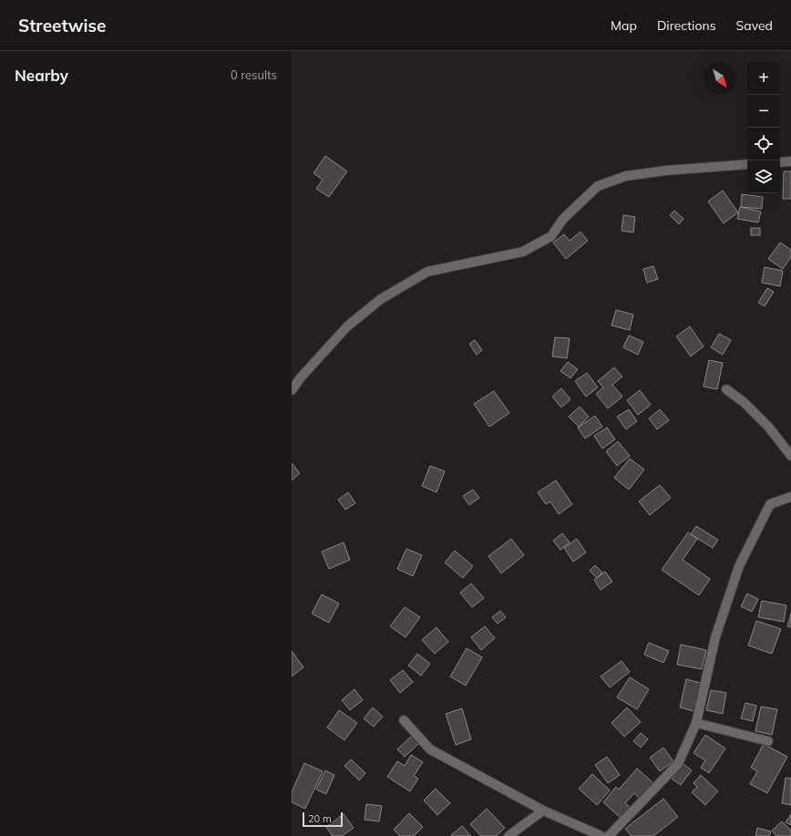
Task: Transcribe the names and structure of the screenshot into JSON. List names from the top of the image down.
{
  "scale_bar": "20 m",
  "north": "bottom right",
  "page": {
    "header": "Streetwise",
    "nav": ["Map", "Directions", "Saved"],
    "heading": ["Nearby", "0 results"],
    "map_buttons": ["+", "−"],
    "scale": "20 m"
  }
}
